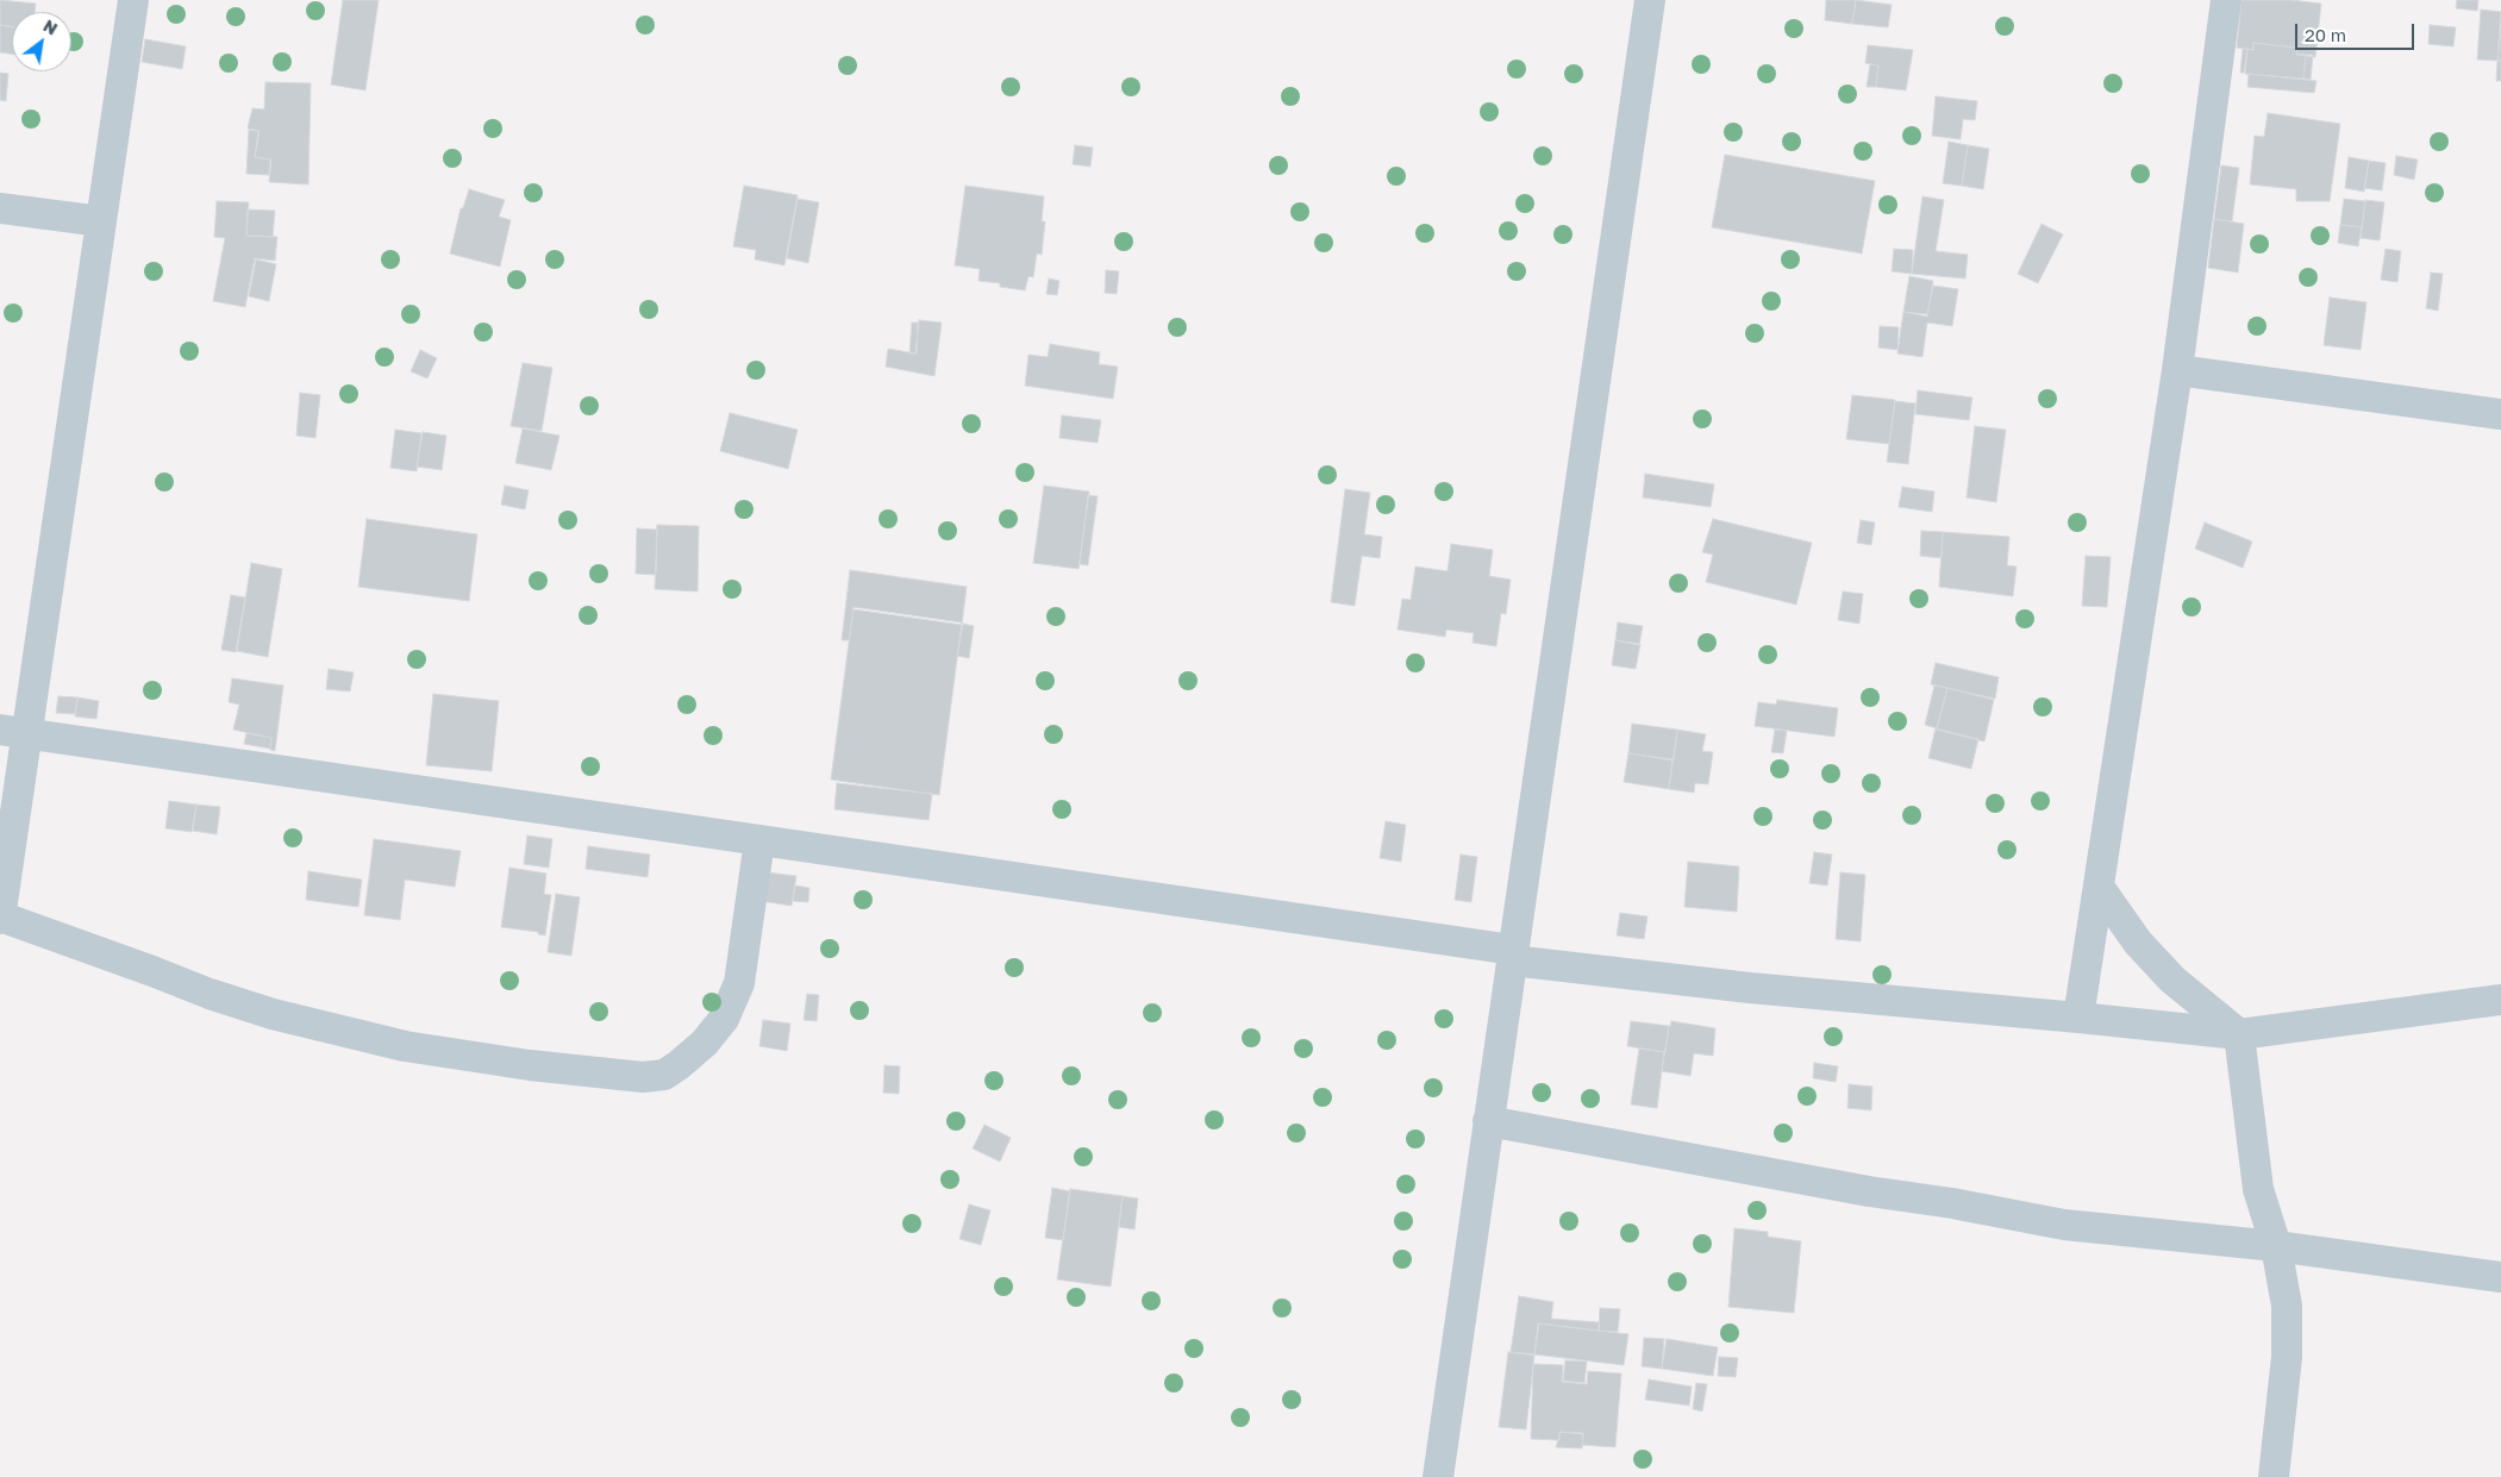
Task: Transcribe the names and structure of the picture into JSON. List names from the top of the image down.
{
  "scale_bar": "20 m",
  "north": "top right"
}
